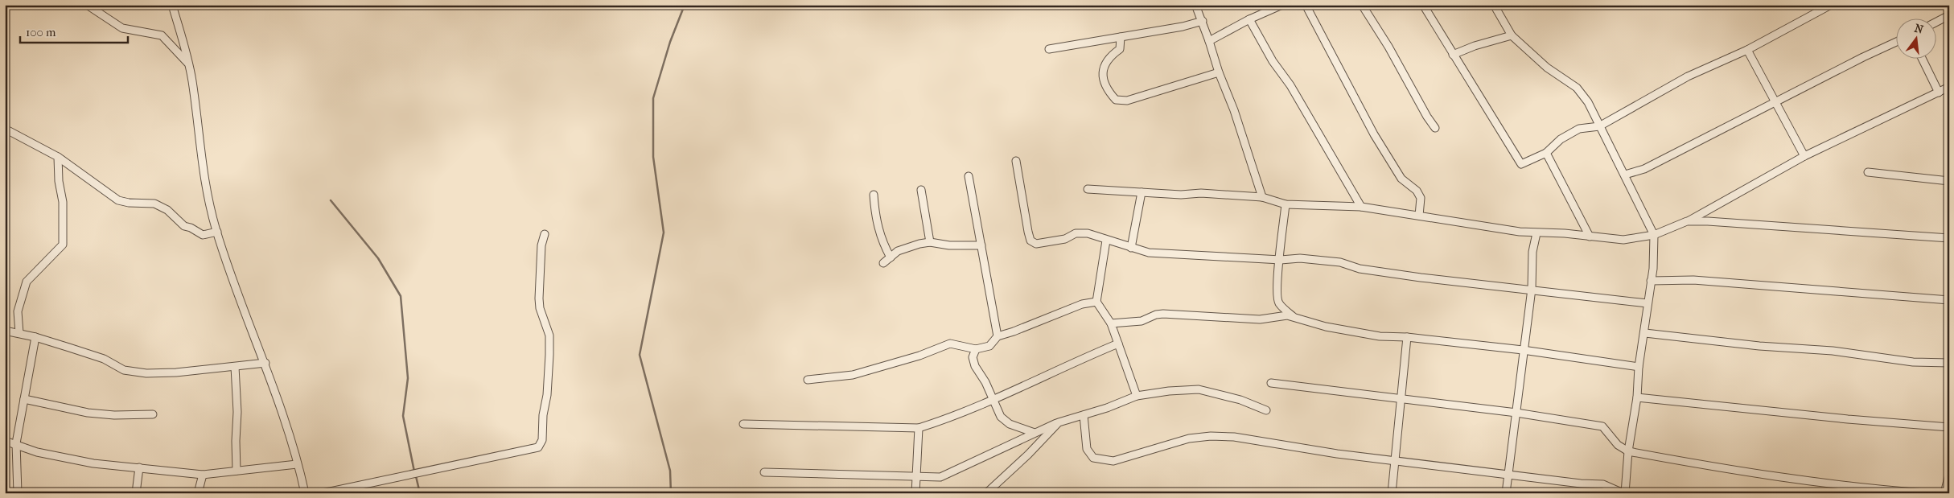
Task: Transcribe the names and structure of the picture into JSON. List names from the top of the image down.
{
  "scale_bar": "100 m",
  "north": "top"
}
